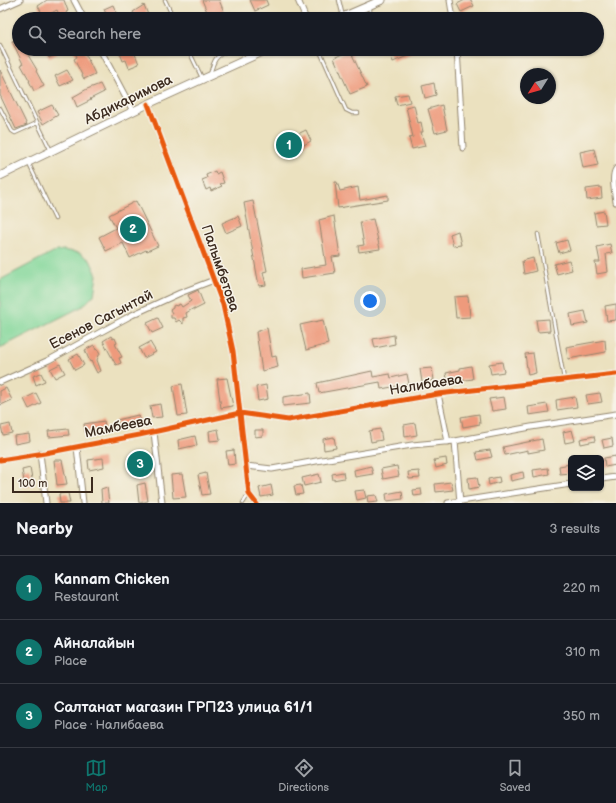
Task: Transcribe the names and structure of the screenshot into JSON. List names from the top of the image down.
{
  "streets": {
    "main road": ["Абдикаримова"],
    "street": [
      "Палымбетова",
      "Есенов Сагынтай",
      "Налибаева",
      "Мамбеева"
    ]
  },
  "crossings": [
    ["Абдикаримова", "Палымбетова"],
    ["Палымбетова", "Есенов Сагынтай"],
    ["Палымбетова", "Налибаева"],
    ["Палымбетова", "Мамбеева"],
    ["Налибаева", "Мамбеева"]
  ],
  "scale_bar": "100 m",
  "north": "bottom left",
  "page": {
    "search": "Search here",
    "pins": ["1", "2", "3"],
    "scale": "100 m",
    "heading": ["Nearby", "3 results"],
    "list": [
      {
        "mark": "1",
        "name": "Kannam Chicken",
        "note": "Restaurant",
        "value": "220 m"
      },
      {
        "mark": "2",
        "name": "Айналайын",
        "note": "Place",
        "value": "310 m"
      },
      {
        "mark": "3",
        "name": "Салтанат магазин ГРП23 улица 61/1",
        "note": "Place · Налибаева",
        "value": "350 m"
      }
    ],
    "nav": ["Map", "Directions", "Saved"]
  }
}
